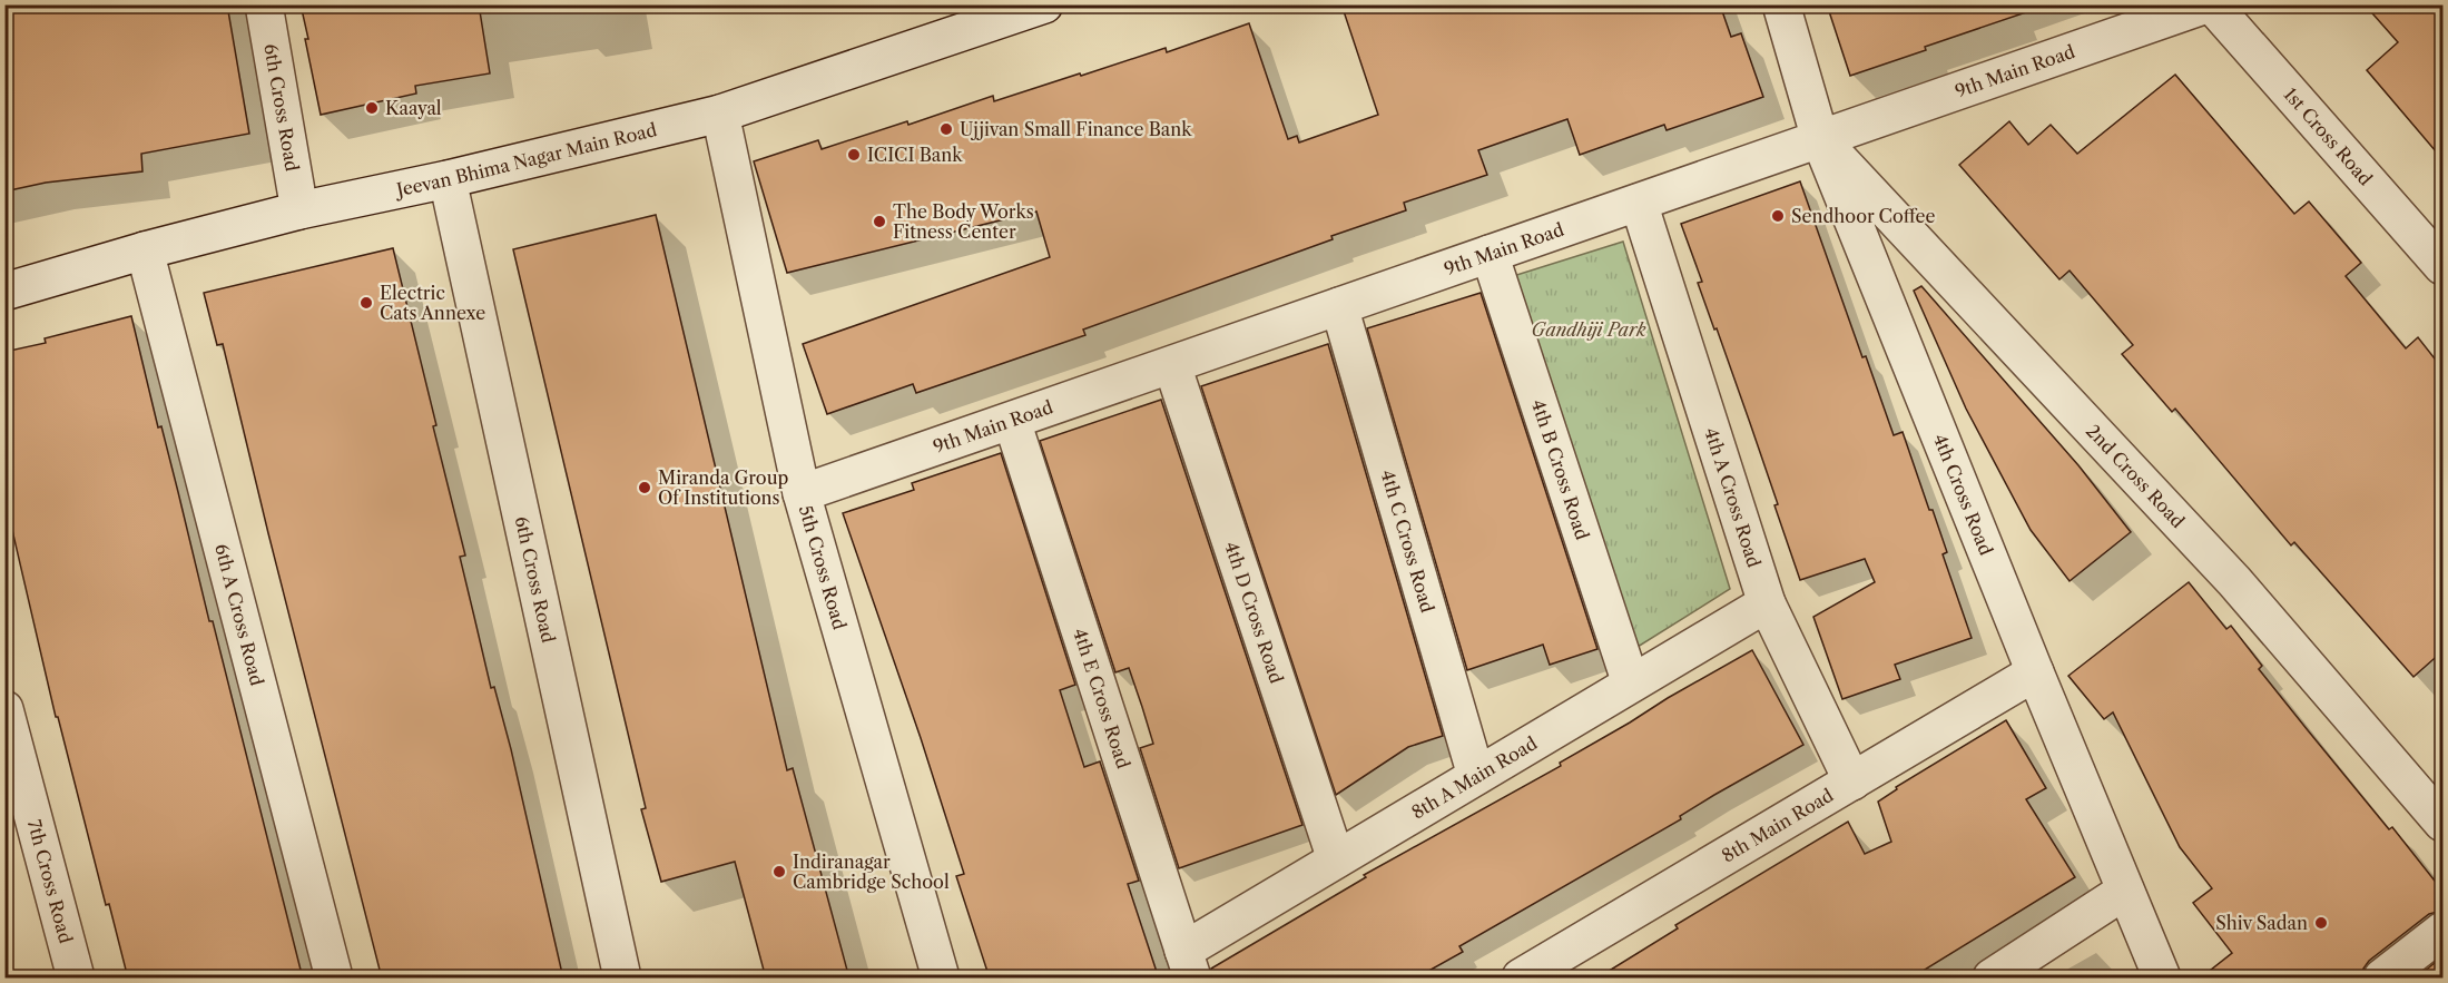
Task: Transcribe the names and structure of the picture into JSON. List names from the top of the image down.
{
  "streets": {
    "street": [
      "9th Main Road",
      "6th Cross Road",
      "1st Cross Road",
      "Jeevan Bhima Nagar Main Road",
      "4th B Cross Road",
      "2nd Cross Road",
      "4th Cross Road",
      "4th A Cross Road",
      "4th C Cross Road",
      "5th Cross Road",
      "4th D Cross Road",
      "6th A Cross Road",
      "4th E Cross Road",
      "8th A Main Road",
      "8th Main Road",
      "7th Cross Road"
    ]
  },
  "crossings": [
    ["9th Main Road", "4th B Cross Road"],
    ["9th Main Road", "2nd Cross Road"],
    ["9th Main Road", "4th Cross Road"],
    ["9th Main Road", "4th A Cross Road"],
    ["9th Main Road", "4th C Cross Road"],
    ["9th Main Road", "5th Cross Road"],
    ["9th Main Road", "4th D Cross Road"],
    ["9th Main Road", "4th E Cross Road"],
    ["6th Cross Road", "Jeevan Bhima Nagar Main Road"],
    ["Jeevan Bhima Nagar Main Road", "5th Cross Road"],
    ["Jeevan Bhima Nagar Main Road", "6th A Cross Road"],
    ["4th B Cross Road", "8th A Main Road"],
    ["2nd Cross Road", "4th Cross Road"],
    ["4th Cross Road", "8th Main Road"],
    ["4th A Cross Road", "8th A Main Road"],
    ["4th A Cross Road", "8th Main Road"],
    ["4th C Cross Road", "8th A Main Road"],
    ["4th D Cross Road", "8th A Main Road"],
    ["4th E Cross Road", "8th A Main Road"]
  ],
  "parks": ["Gandhiji Park"],
  "places": [
    "Kaayal",
    "Ujjivan Small Finance Bank",
    "ICICI Bank",
    "Sendhoor Coffee",
    "The Body Works Fitness Center",
    "Electric Cats Annexe",
    "Miranda Group Of Institutions",
    "Indiranagar Cambridge School",
    "Shiv Sadan"
  ]
}
